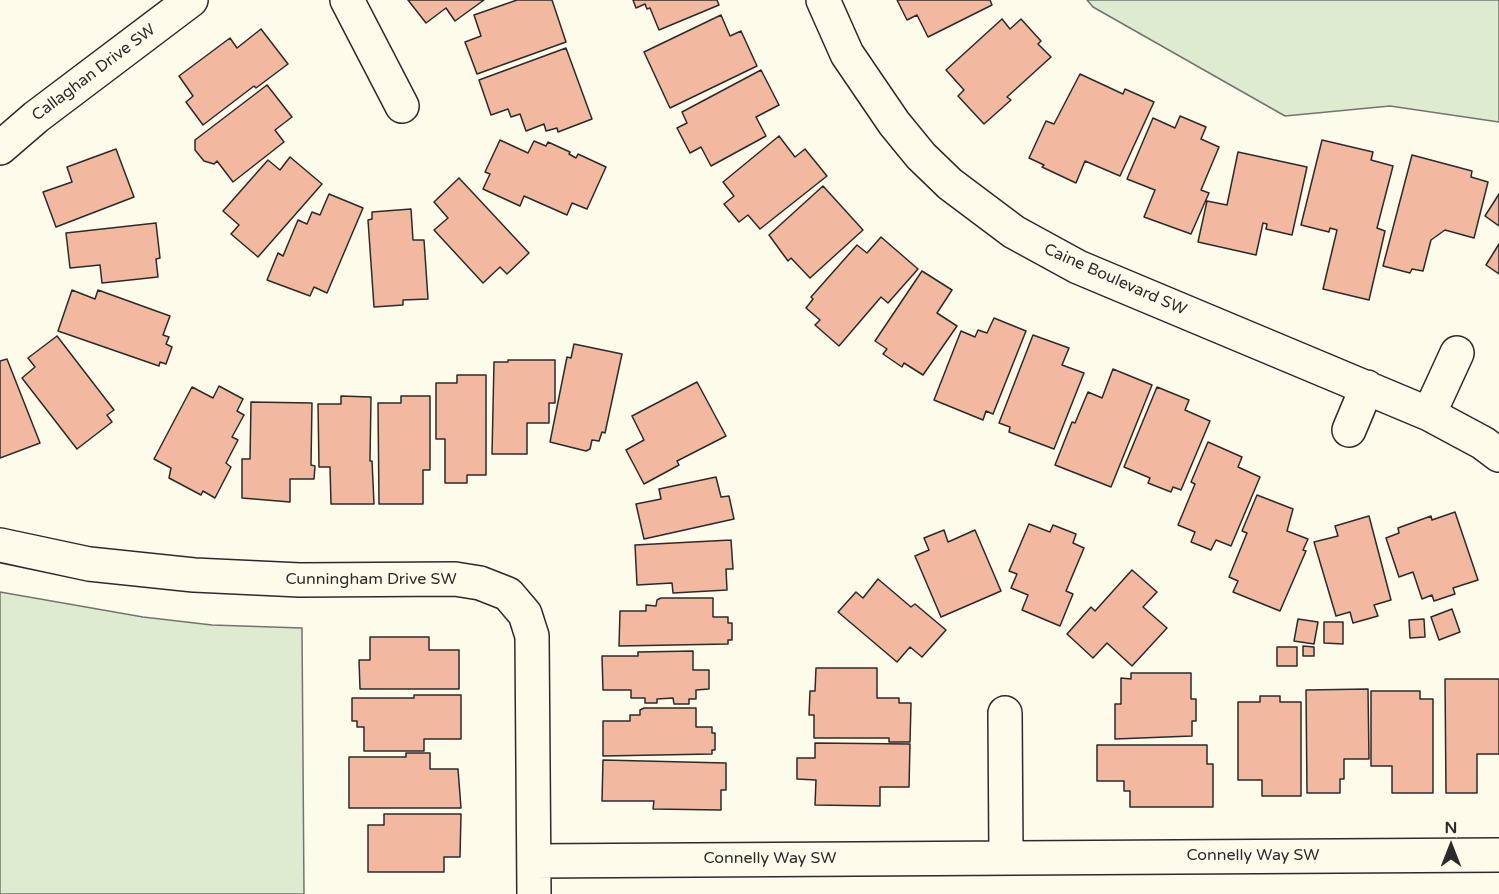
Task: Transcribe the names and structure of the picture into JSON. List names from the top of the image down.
{
  "streets": {
    "street": [
      "Callaghan Drive SW",
      "Caine Boulevard SW",
      "Cunningham Drive SW",
      "Connelly Way SW"
    ]
  },
  "crossings": [
    ["Cunningham Drive SW", "Connelly Way SW"]
  ],
  "north": "top"
}
